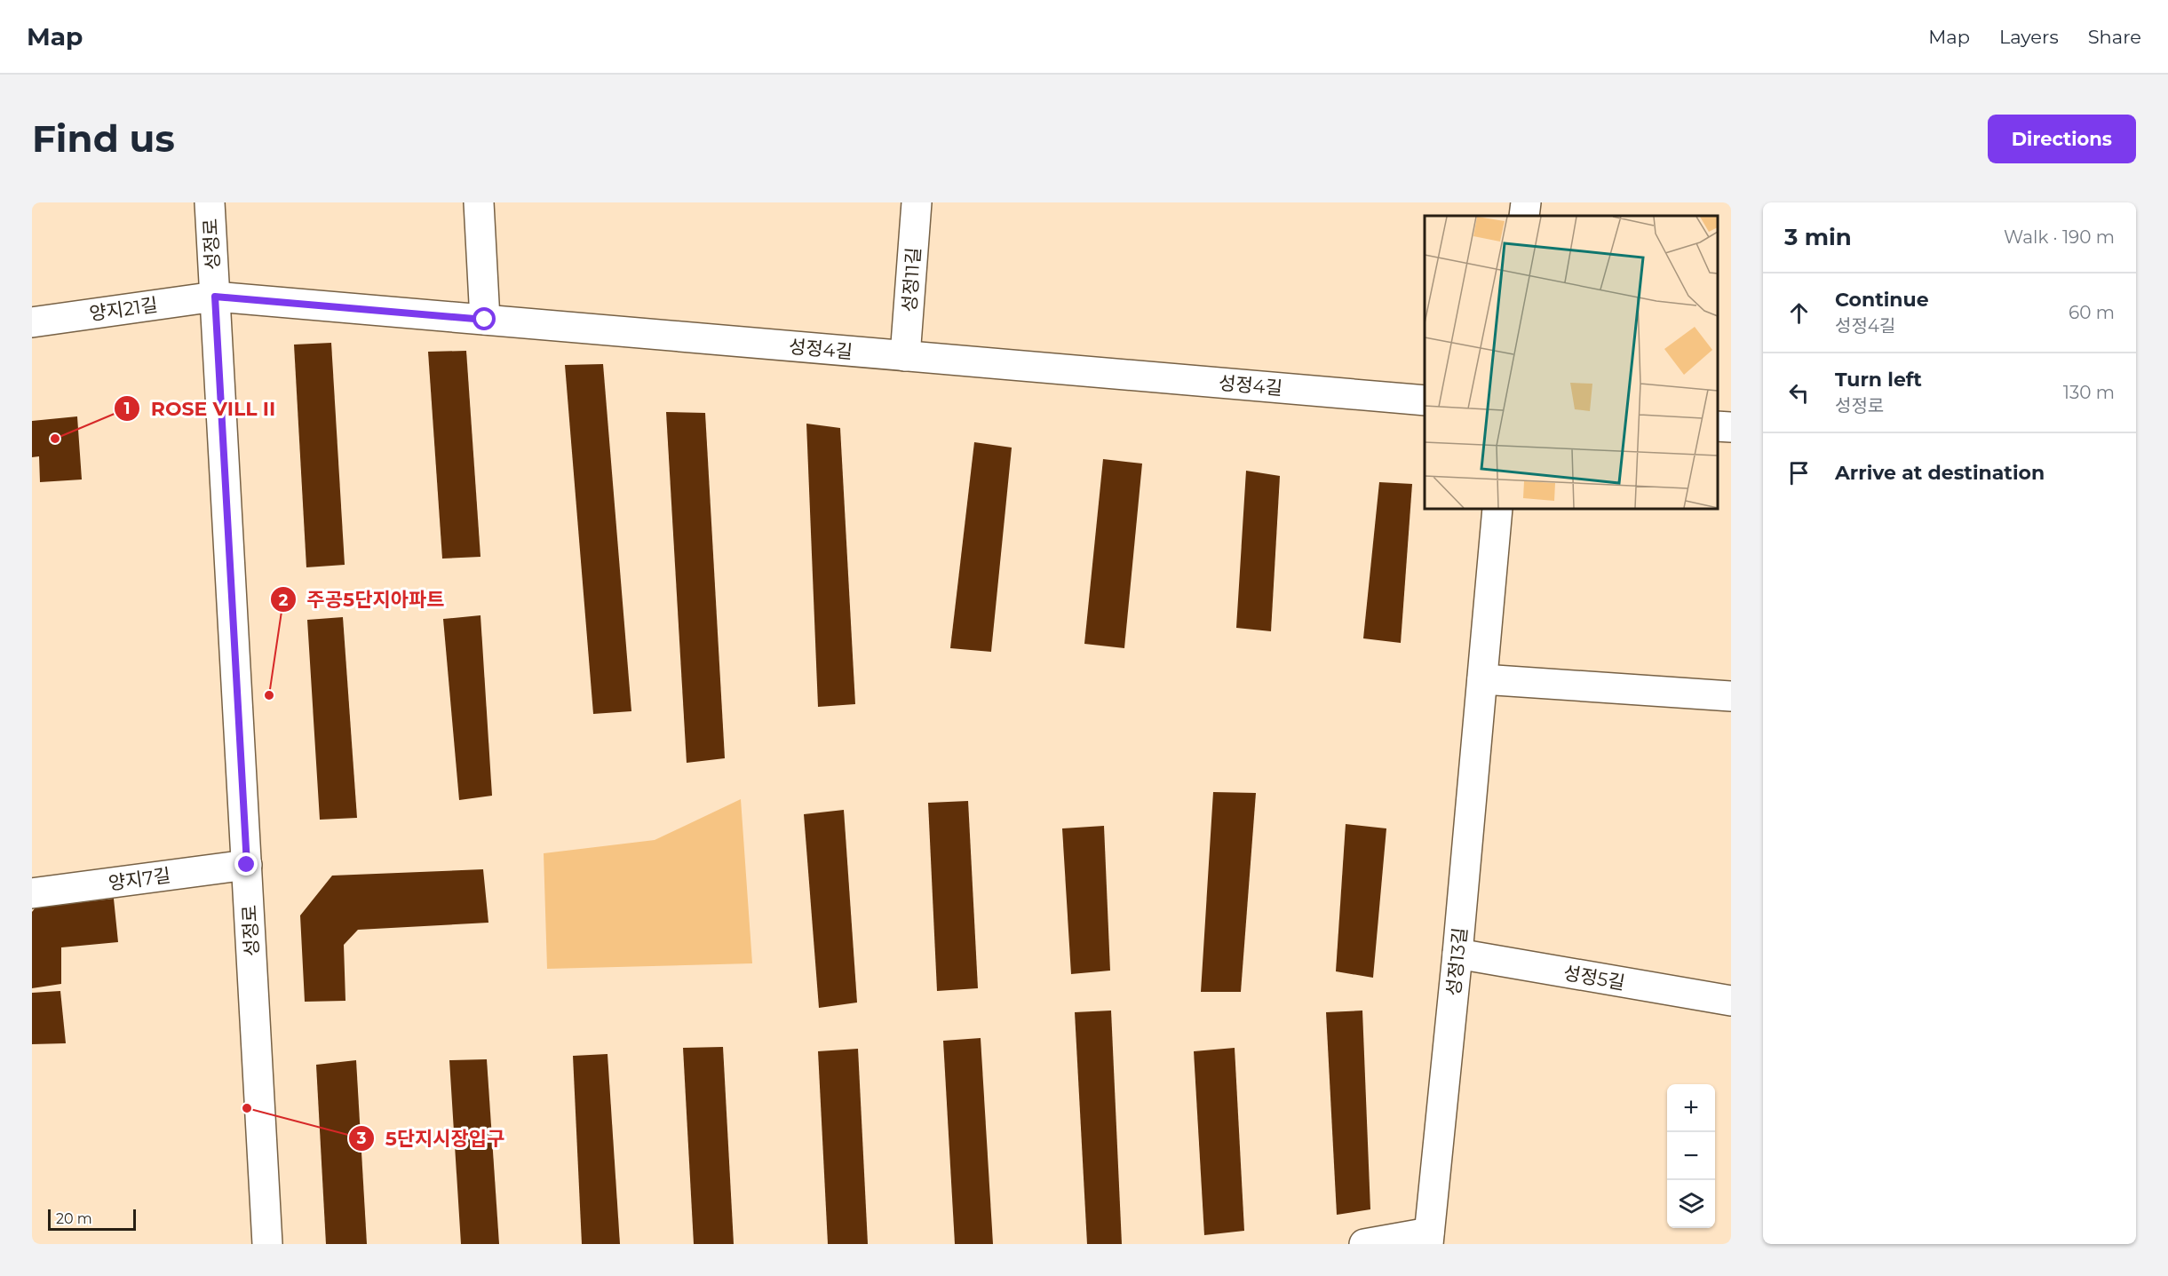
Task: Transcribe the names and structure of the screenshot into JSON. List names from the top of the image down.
{
  "streets": {
    "street": [
      "성정로",
      "성정11길",
      "양지21길",
      "성정4길",
      "양지7길",
      "성정13길",
      "성정5길"
    ]
  },
  "crossings": [
    ["성정로", "양지21길"],
    ["성정로", "성정4길"],
    ["성정로", "양지7길"],
    ["성정11길", "성정4길"],
    ["양지21길", "성정4길"],
    ["성정13길", "성정5길"]
  ],
  "places": ["ROSE VILL II", "주공5단지아파트", "5단지시장입구"],
  "scale_bar": "20 m",
  "page": {
    "header": "Map",
    "nav": ["Map", "Layers", "Share"],
    "buttons": "Directions",
    "title": "Find us",
    "heading": ["3 min", "Walk · 190 m"],
    "list": [
      ["Continue", "성정4길", "60 m"],
      ["Turn left", "성정로", "130 m"],
      "Arrive at destination"
    ],
    "map_buttons": ["+", "−"],
    "scale": "20 m"
  }
}
